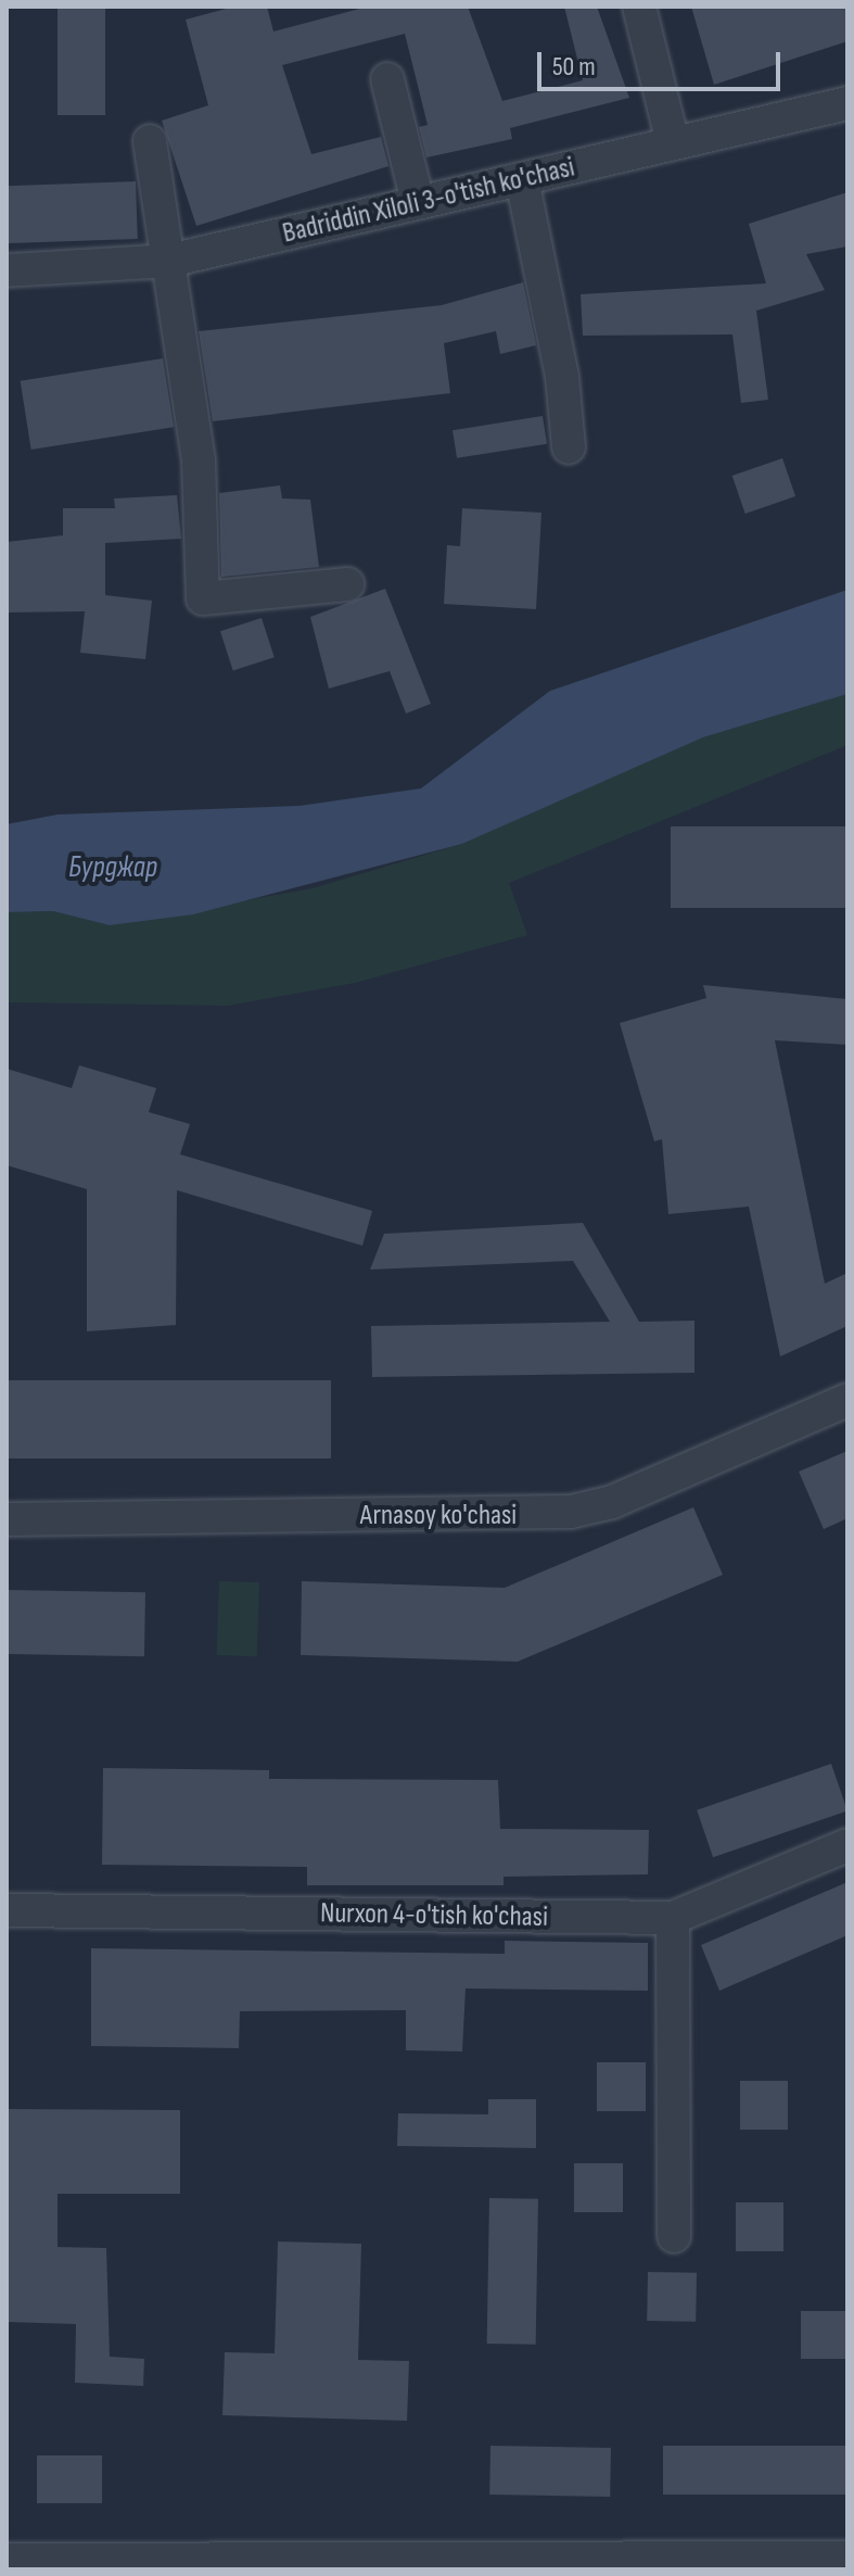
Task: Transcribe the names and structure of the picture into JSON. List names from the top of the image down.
{
  "streets": {
    "street": ["Badriddin Xiloli 3-o'tish ko'chasi", "Arnasoy ko'chasi", "Nurxon 4-o'tish ko'chasi"]
  },
  "water": ["Бурджар"],
  "scale_bar": "50 m"
}
